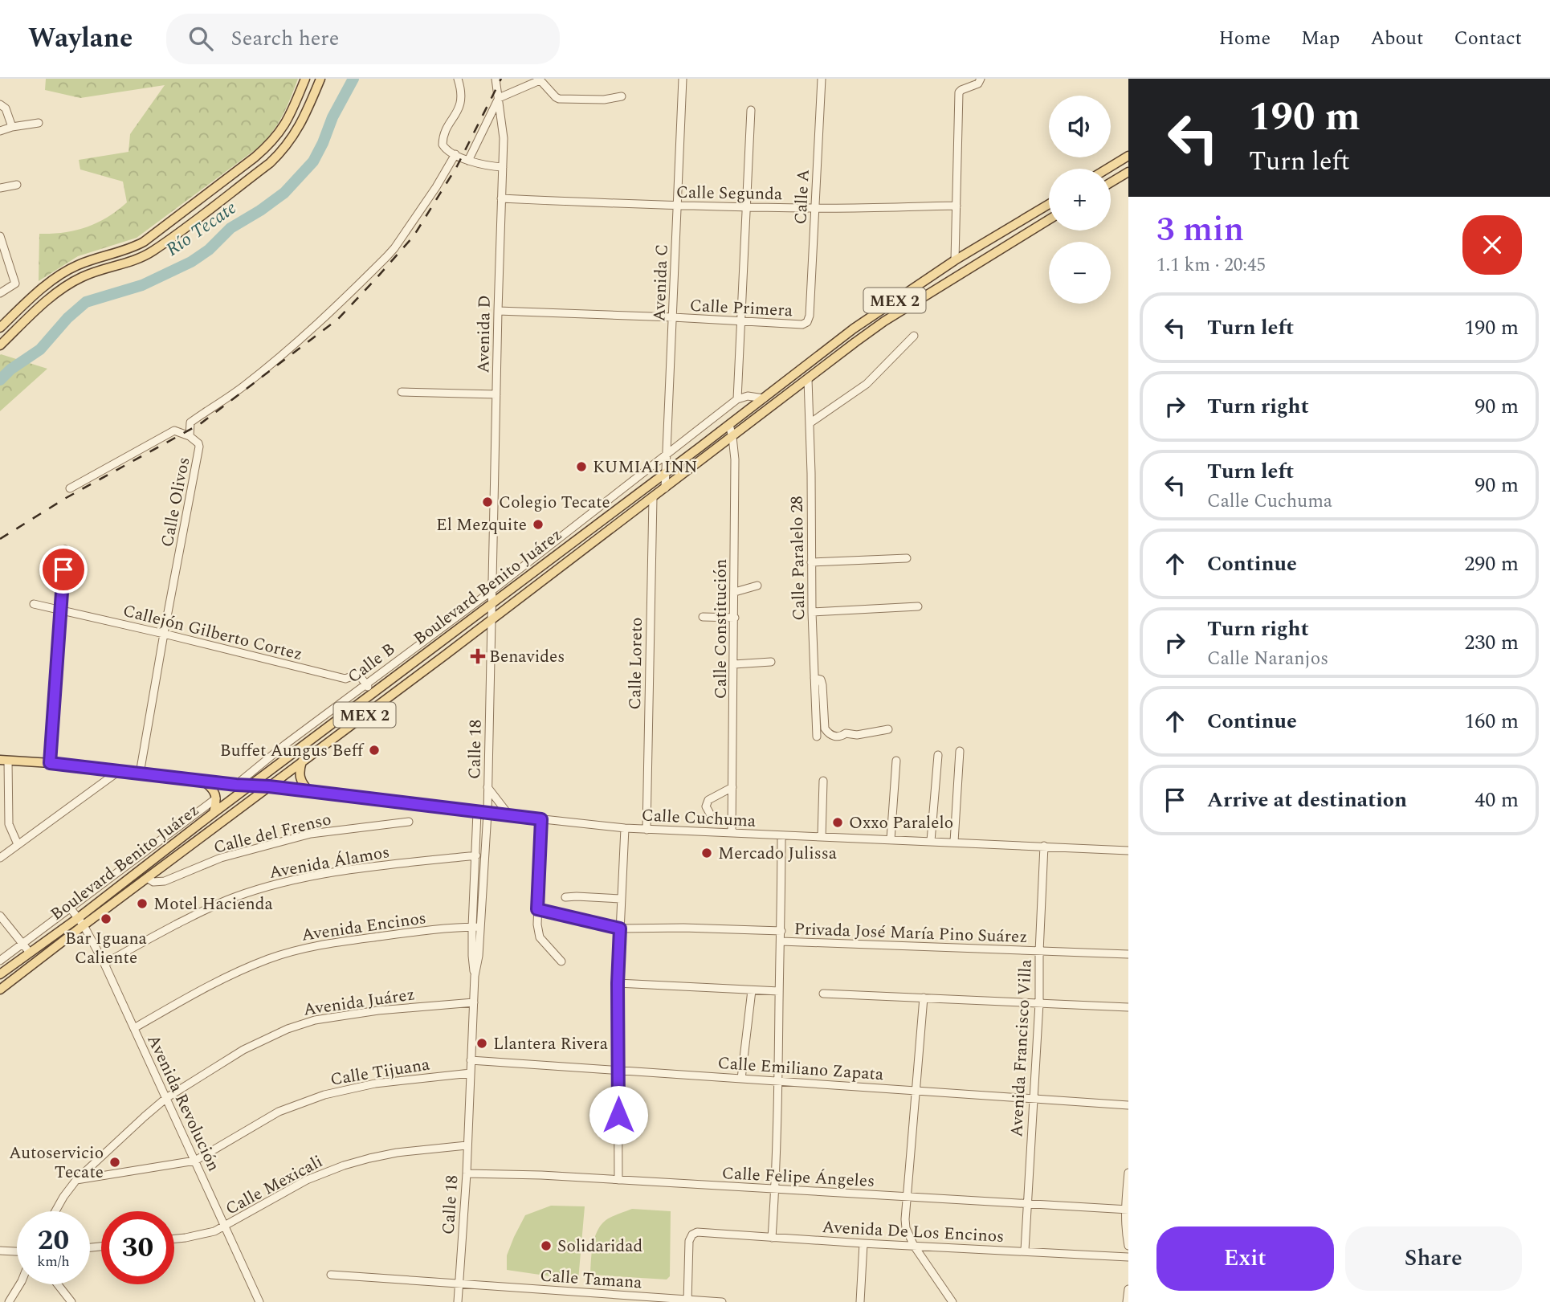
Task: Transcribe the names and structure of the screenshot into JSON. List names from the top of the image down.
{
  "streets": {
    "main road": ["MEX 2", "Boulevard Benito Juárez"],
    "street": [
      "Calle Segunda",
      "Calle A",
      "Avenida C",
      "Calle Primera",
      "Avenida D",
      "Calle Olivos",
      "Calle Paralelo 28",
      "Calle Constitución",
      "Callejón Gilberto Cortez",
      "Calle B",
      "Calle Loreto",
      "Calle 18",
      "Calle Cuchuma",
      "Calle del Frenso",
      "Avenida Álamos",
      "Avenida Encinos",
      "Privada José María Pino Suárez",
      "Avenida Juárez",
      "Avenida Francisco Villa",
      "Calle Emiliano Zapata",
      "Calle Tijuana",
      "Avenida Revolución",
      "Calle Felipe Ángeles",
      "Calle Mexicali",
      "Avenida De Los Encinos",
      "Calle Tamana"
    ]
  },
  "crossings": [
    ["Calle Segunda", "Calle A"],
    ["Calle Segunda", "Avenida C"],
    ["Calle Segunda", "Avenida D"],
    ["Calle A", "Calle Primera"],
    ["Avenida C", "Calle Primera"],
    ["Avenida C", "Boulevard Benito Juárez"],
    ["Avenida C", "Calle B"],
    ["Calle Primera", "Avenida D"],
    ["Avenida D", "Calle B"],
    ["Avenida D", "Calle 18"],
    ["Calle Olivos", "Callejón Gilberto Cortez"],
    ["Calle Paralelo 28", "Boulevard Benito Juárez"],
    ["Boulevard Benito Juárez", "Calle Constitución"],
    ["Boulevard Benito Juárez", "Calle Loreto"],
    ["Boulevard Benito Juárez", "Calle 18"],
    ["Boulevard Benito Juárez", "Calle Cuchuma"],
    ["Boulevard Benito Juárez", "Calle del Frenso"],
    ["Boulevard Benito Juárez", "Avenida Revolución"],
    ["Calle Constitución", "Calle Cuchuma"],
    ["Callejón Gilberto Cortez", "Calle B"],
    ["Calle B", "Calle 18"],
    ["Calle Loreto", "Calle Cuchuma"],
    ["Calle 18", "Calle Cuchuma"],
    ["Calle 18", "Avenida Álamos"],
    ["Calle 18", "Avenida Encinos"],
    ["Calle 18", "Avenida Juárez"],
    ["Calle 18", "Calle Emiliano Zapata"],
    ["Calle 18", "Calle Tijuana"],
    ["Calle 18", "Calle Felipe Ángeles"],
    ["Calle 18", "Calle Mexicali"],
    ["Calle 18", "Calle Tamana"],
    ["Calle Cuchuma", "Avenida Francisco Villa"],
    ["Avenida Álamos", "Avenida Revolución"],
    ["Avenida Encinos", "Avenida Revolución"],
    ["Privada José María Pino Suárez", "Avenida Francisco Villa"],
    ["Avenida Juárez", "Calle Tijuana"],
    ["Avenida Juárez", "Avenida Revolución"],
    ["Avenida Francisco Villa", "Calle Emiliano Zapata"],
    ["Avenida Francisco Villa", "Calle Felipe Ángeles"],
    ["Avenida Francisco Villa", "Avenida De Los Encinos"],
    ["Calle Tijuana", "Avenida Revolución"],
    ["Avenida Revolución", "Calle Mexicali"],
    ["Avenida De Los Encinos", "Calle Tamana"]
  ],
  "water": ["Río Tecate"],
  "places": {
    "other": [
      "KUMIAI INN",
      "Colegio Tecate",
      "El Mezquite",
      "Buffet Aungus Beff",
      "Oxxo Paralelo",
      "Mercado Julissa",
      "Motel Hacienda",
      "Bar Iguana Caliente",
      "Llantera Rivera",
      "Autoservicio Tecate",
      "Solidaridad"
    ],
    "health": ["Benavides"]
  },
  "page": {
    "header": "Waylane",
    "search": "Search here",
    "nav": [
      "Home",
      "Map",
      "About",
      "Contact"
    ],
    "turn": ["190 m", "Turn left"],
    "map_buttons": ["+", "−"],
    "heading": ["3 min", "1.1 km · 20:45"],
    "list": [
      {
        "name": "Turn left",
        "value": "190 m"
      },
      {
        "name": "Turn right",
        "value": "90 m"
      },
      {
        "name": "Turn left",
        "note": "Calle Cuchuma",
        "value": "90 m"
      },
      {
        "name": "Continue",
        "value": "290 m"
      },
      {
        "name": "Turn right",
        "note": "Calle Naranjos",
        "value": "230 m"
      },
      {
        "name": "Continue",
        "value": "160 m"
      },
      {
        "name": "Arrive at destination",
        "value": "40 m"
      }
    ],
    "speed": "20 km/h",
    "limit": "30",
    "buttons": ["Exit", "Share"]
  }
}
